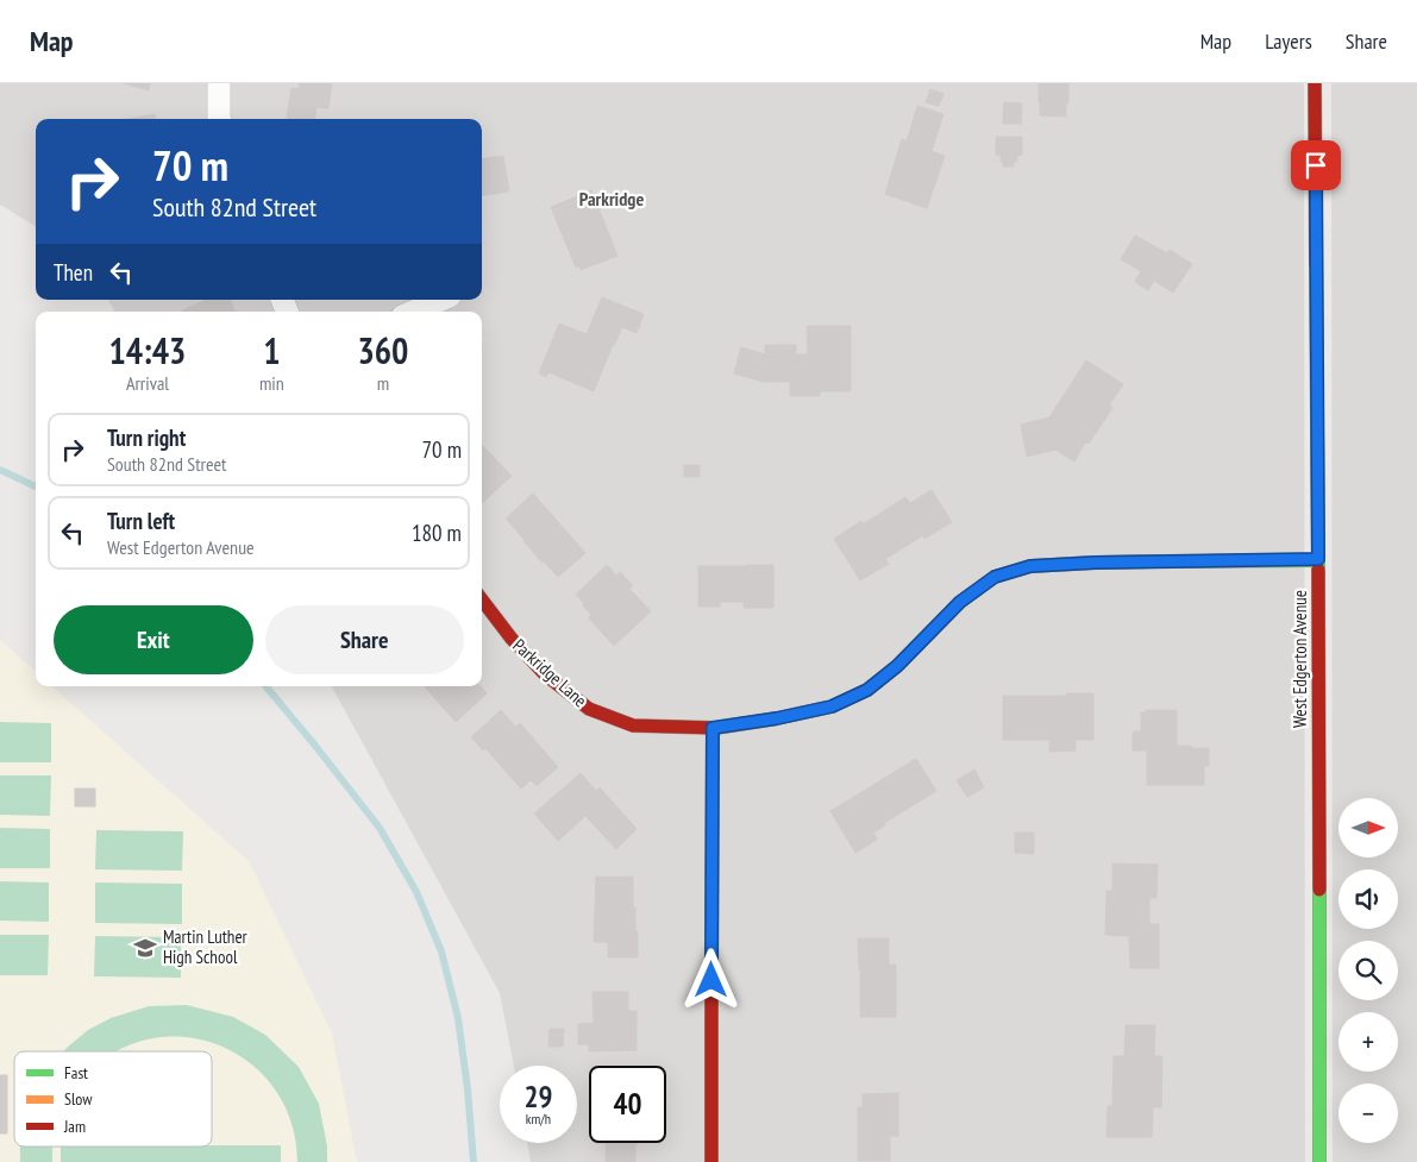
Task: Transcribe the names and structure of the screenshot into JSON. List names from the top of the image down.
{
  "streets": {
    "street": ["West Edgerton Avenue", "Parkridge Lane"]
  },
  "crossings": [
    ["West Edgerton Avenue", "Parkridge Lane"]
  ],
  "districts": ["Parkridge"],
  "places": {
    "school or university": ["Martin Luther High School"]
  },
  "legend": ["Fast", "Slow", "Jam"],
  "north": "right",
  "page": {
    "header": "Map",
    "nav": ["Map", "Layers", "Share"],
    "turn": ["70 m", "South 82nd Street"],
    "then": "Then",
    "eta": [
      "14:43",
      "Arrival",
      "1",
      "min",
      "360",
      "m"
    ],
    "list": [
      {
        "name": "Turn right",
        "note": "South 82nd Street",
        "value": "70 m"
      },
      {
        "name": "Turn left",
        "note": "West Edgerton Avenue",
        "value": "180 m"
      }
    ],
    "buttons": ["Exit", "Share"],
    "map_buttons": ["+", "−"],
    "speed": "29 km/h",
    "limit": "40"
  }
}
